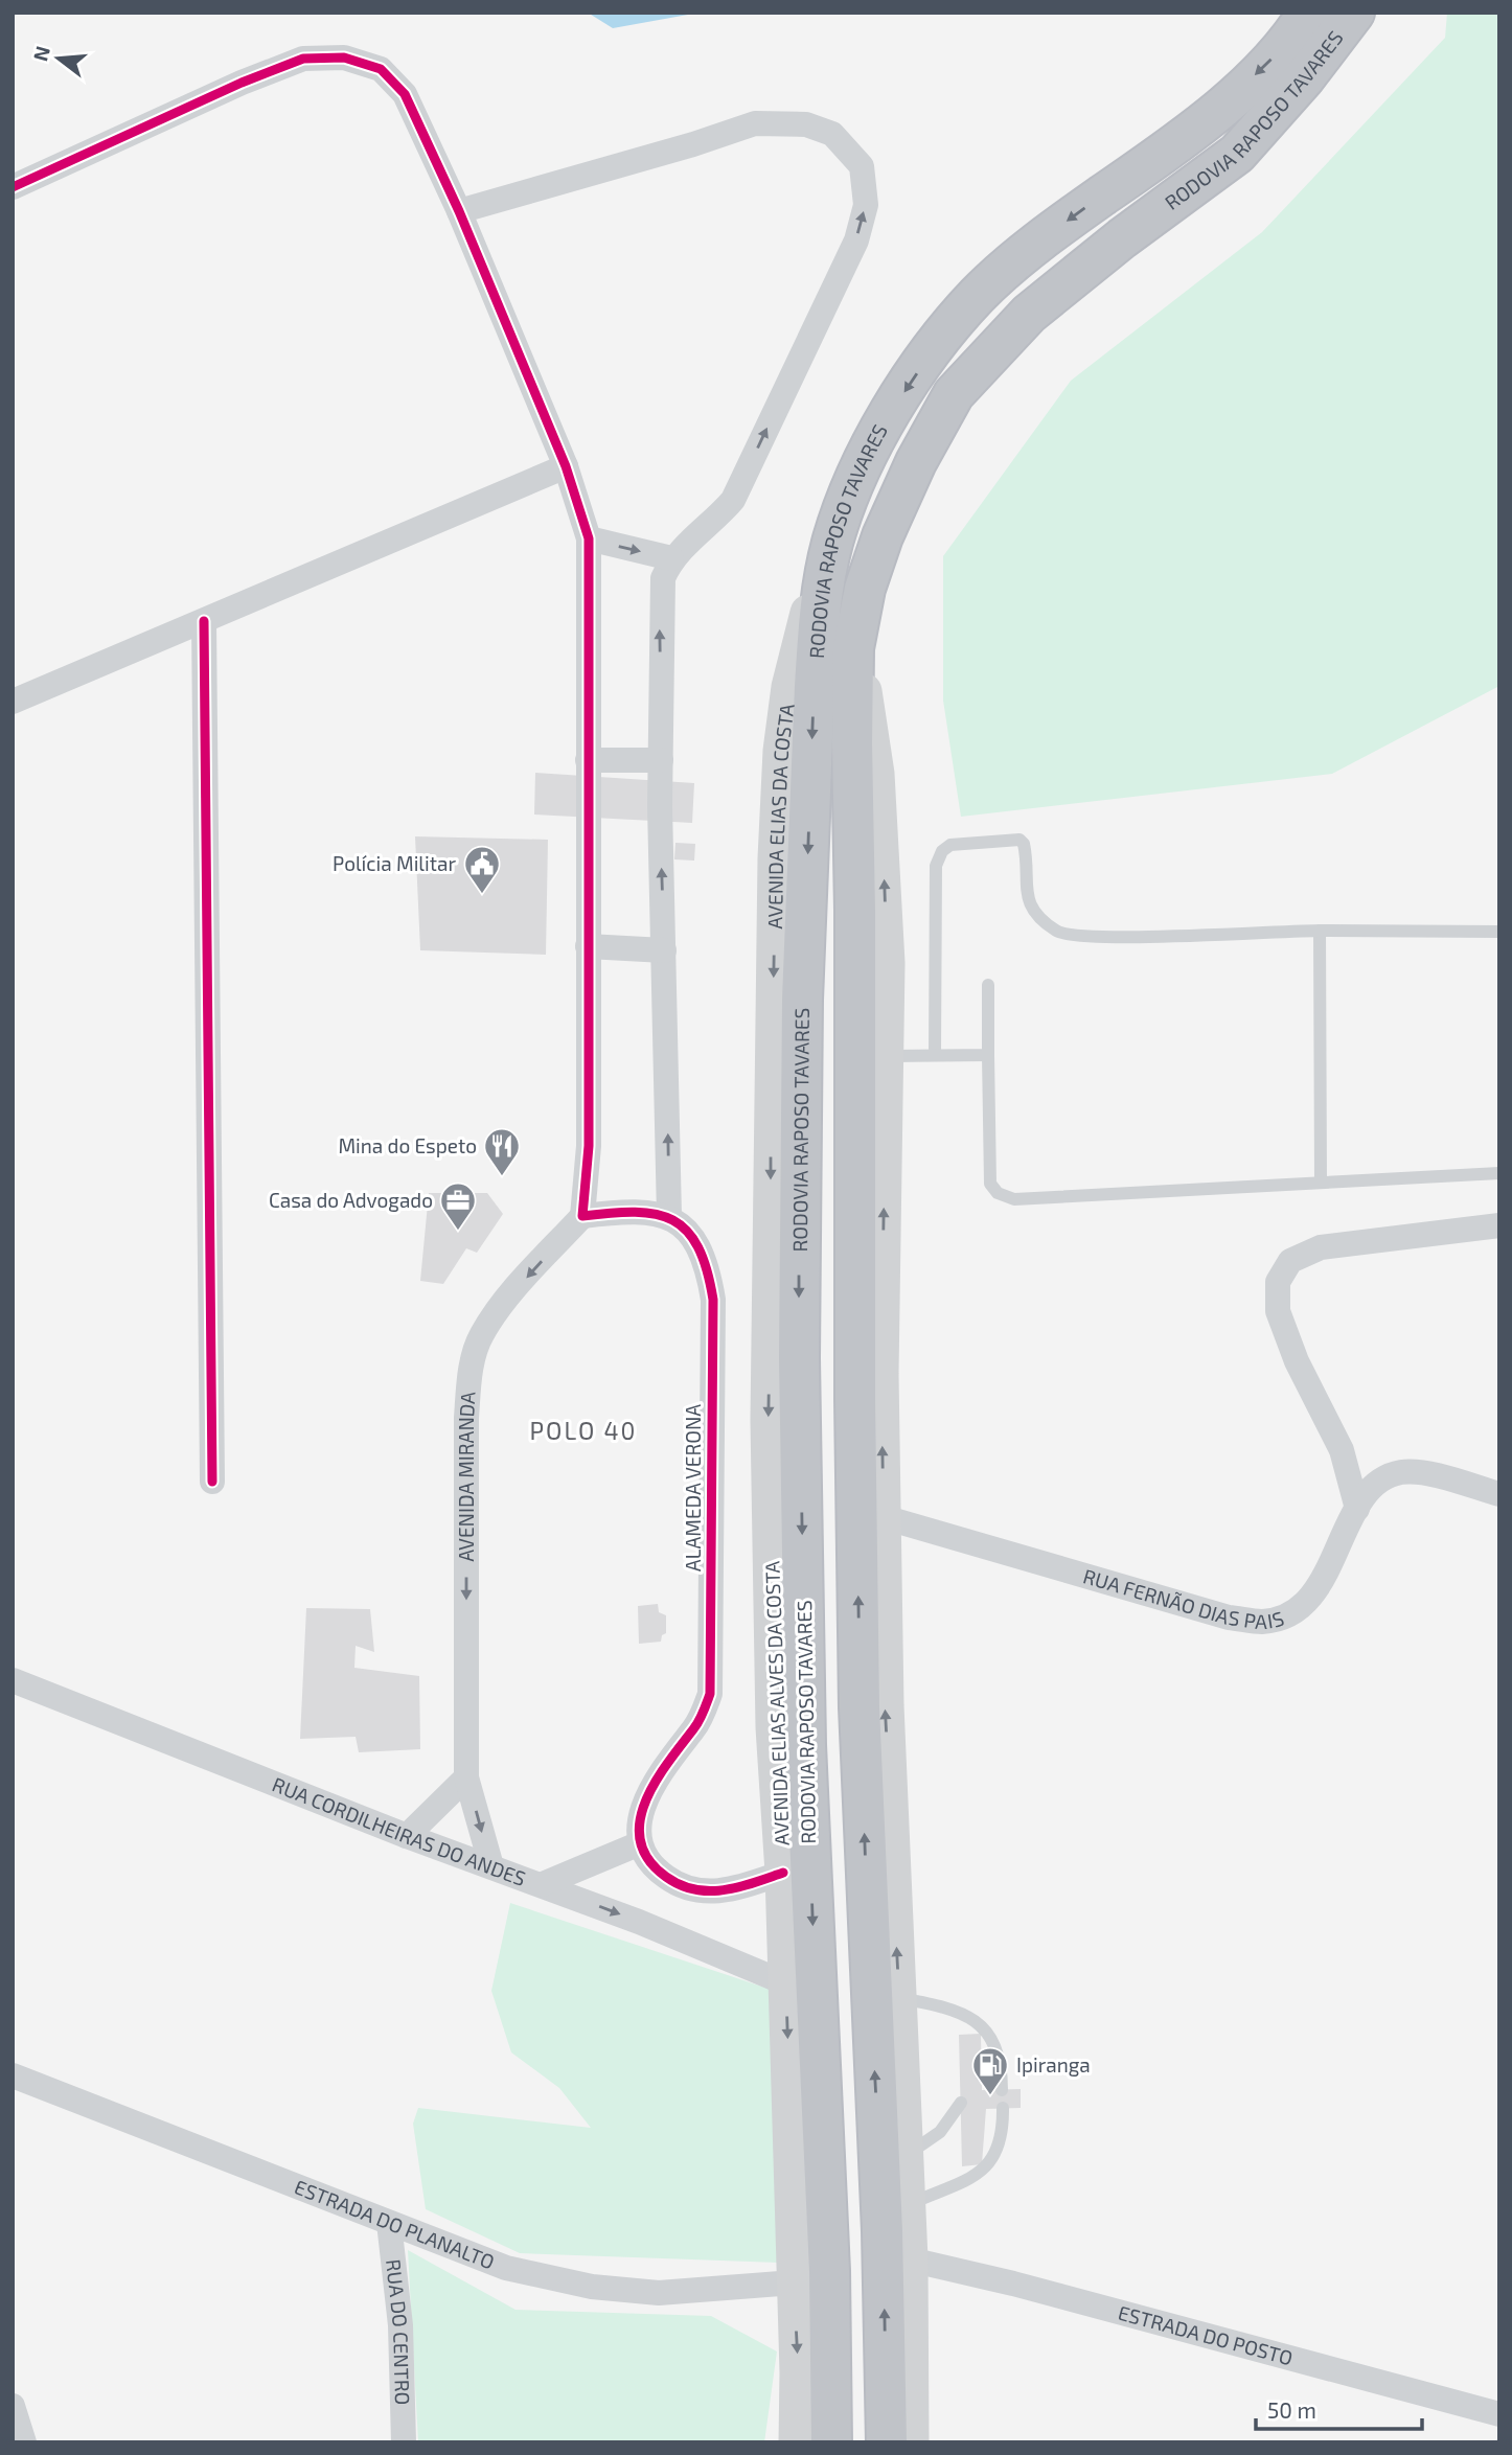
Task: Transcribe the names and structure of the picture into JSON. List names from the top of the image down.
{
  "streets": {
    "highway": ["RODOVIA RAPOSO TAVARES"],
    "main road": ["AVENIDA ELIAS DA COSTA", "AVENIDA ELIAS ALVES DA COSTA"],
    "street": [
      "AVENIDA MIRANDA",
      "ALAMEDA VERONA",
      "RUA FERNÃO DIAS PAIS",
      "RUA CORDILHEIRAS DO ANDES",
      "ESTRADA DO PLANALTO",
      "RUA DO CENTRO",
      "ESTRADA DO POSTO"
    ]
  },
  "crossings": [
    ["RODOVIA RAPOSO TAVARES", "AVENIDA ELIAS DA COSTA"],
    ["AVENIDA ELIAS DA COSTA", "AVENIDA ELIAS ALVES DA COSTA"],
    ["AVENIDA MIRANDA", "RUA CORDILHEIRAS DO ANDES"],
    ["AVENIDA ELIAS ALVES DA COSTA", "RUA CORDILHEIRAS DO ANDES"],
    ["AVENIDA ELIAS ALVES DA COSTA", "ESTRADA DO PLANALTO"],
    ["ESTRADA DO PLANALTO", "RUA DO CENTRO"]
  ],
  "one_way": ["AVENIDA MIRANDA"],
  "districts": ["POLO 40"],
  "places": {
    "public building": ["Polícia Militar"],
    "restaurant": ["Mina do Espeto"],
    "office": ["Casa do Advogado"],
    "fuel station": ["Ipiranga"]
  },
  "scale_bar": "50 m",
  "north": "left"
}
